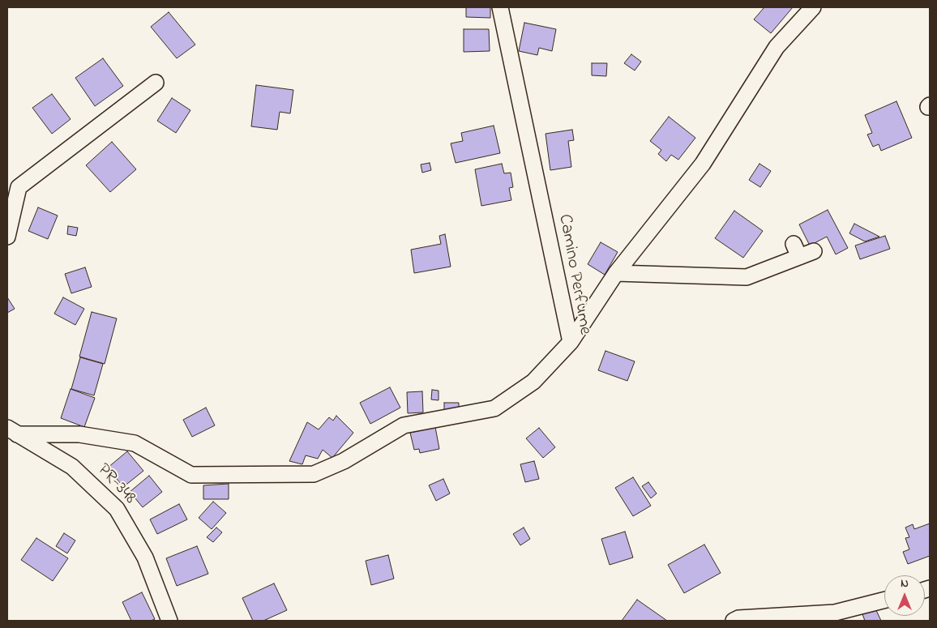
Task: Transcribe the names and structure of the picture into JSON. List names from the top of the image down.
{
  "streets": {
    "street": ["Camino Perfume", "PR-348"]
  },
  "crossings": [
    ["Camino Perfume", "PR-348"]
  ],
  "north": "top"
}
